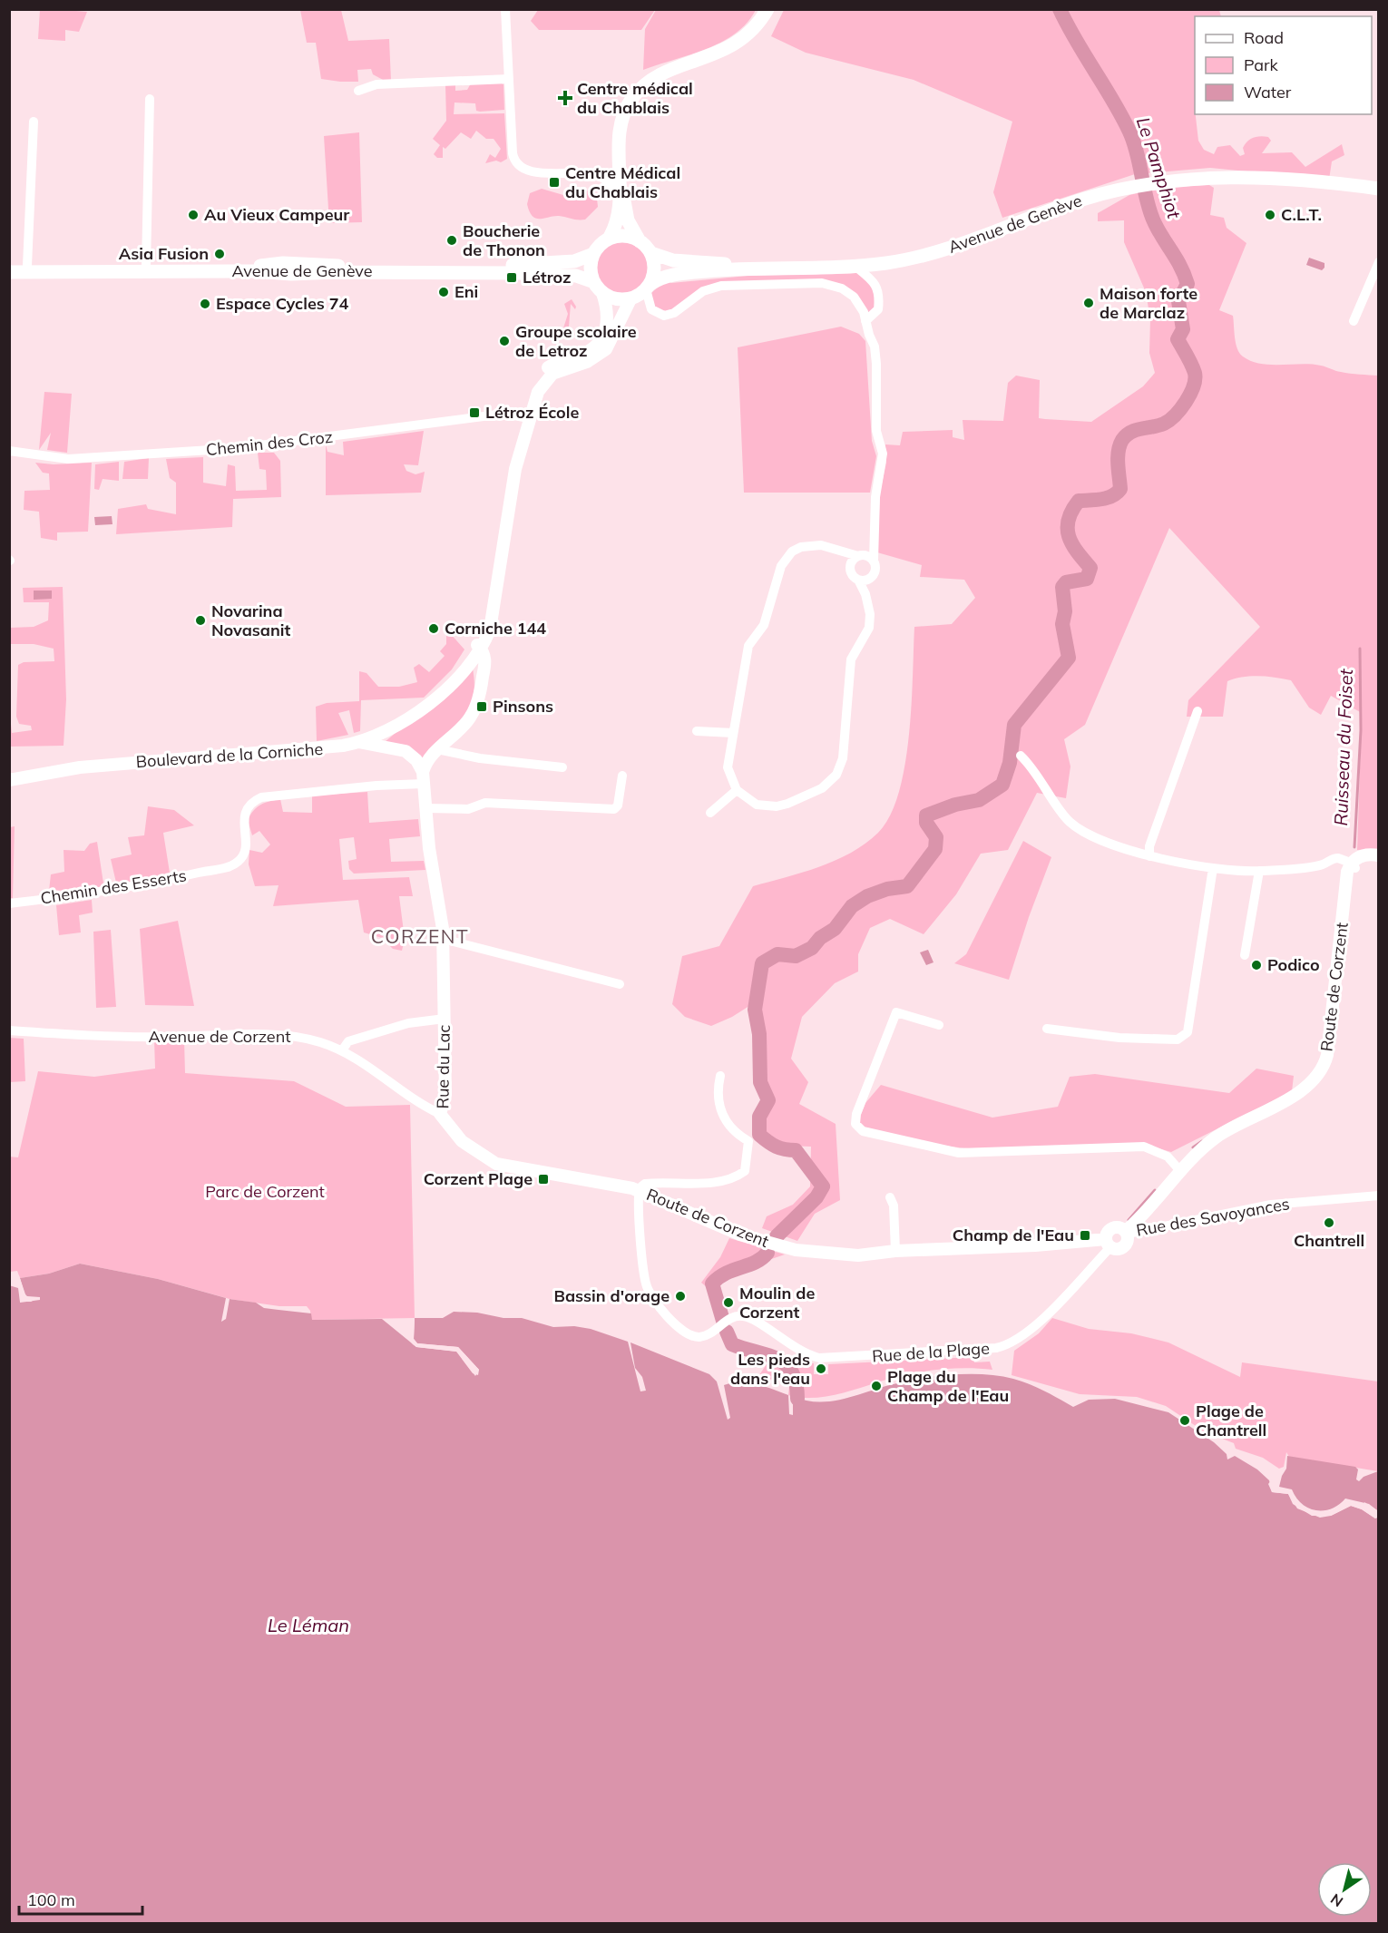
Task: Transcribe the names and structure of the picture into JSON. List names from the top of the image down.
{
  "streets": {
    "main road": ["Avenue de Genève"],
    "street": [
      "Chemin des Croz",
      "Boulevard de la Corniche",
      "Chemin des Esserts",
      "Route de Corzent",
      "Avenue de Corzent",
      "Rue du Lac",
      "Rue des Savoyances",
      "Rue de la Plage"
    ]
  },
  "crossings": [
    ["Avenue de Genève", "Boulevard de la Corniche"],
    ["Chemin des Croz", "Boulevard de la Corniche"],
    ["Boulevard de la Corniche", "Chemin des Esserts"],
    ["Boulevard de la Corniche", "Rue du Lac"],
    ["Chemin des Esserts", "Rue du Lac"],
    ["Route de Corzent", "Rue du Lac"],
    ["Route de Corzent", "Rue des Savoyances"],
    ["Route de Corzent", "Rue de la Plage"],
    ["Avenue de Corzent", "Rue du Lac"],
    ["Rue du Lac", "Rue de la Plage"],
    ["Rue des Savoyances", "Rue de la Plage"]
  ],
  "districts": ["CORZENT"],
  "water": ["Le Pamphiot", "Ruisseau du Foiset", "Le Léman"],
  "parks": ["Parc de Corzent"],
  "places": {
    "health": ["Centre médical du Chablais"],
    "transit": [
      "Centre Médical du Chablais",
      "Létroz",
      "Létroz École",
      "Pinsons",
      "Corzent Plage",
      "Champ de l'Eau"
    ],
    "other": [
      "Au Vieux Campeur",
      "C.L.T.",
      "Boucherie de Thonon",
      "Asia Fusion",
      "Eni",
      "Maison forte de Marclaz",
      "Espace Cycles 74",
      "Groupe scolaire de Letroz",
      "Novarina Novasanit",
      "Corniche 144",
      "Podico",
      "Chantrell",
      "Bassin d'orage",
      "Moulin de Corzent",
      "Les pieds dans l'eau",
      "Plage du Champ de l'Eau",
      "Plage de Chantrell"
    ]
  },
  "legend": ["Road", "Park", "Water"],
  "scale_bar": "100 m",
  "north": "bottom left"
}
